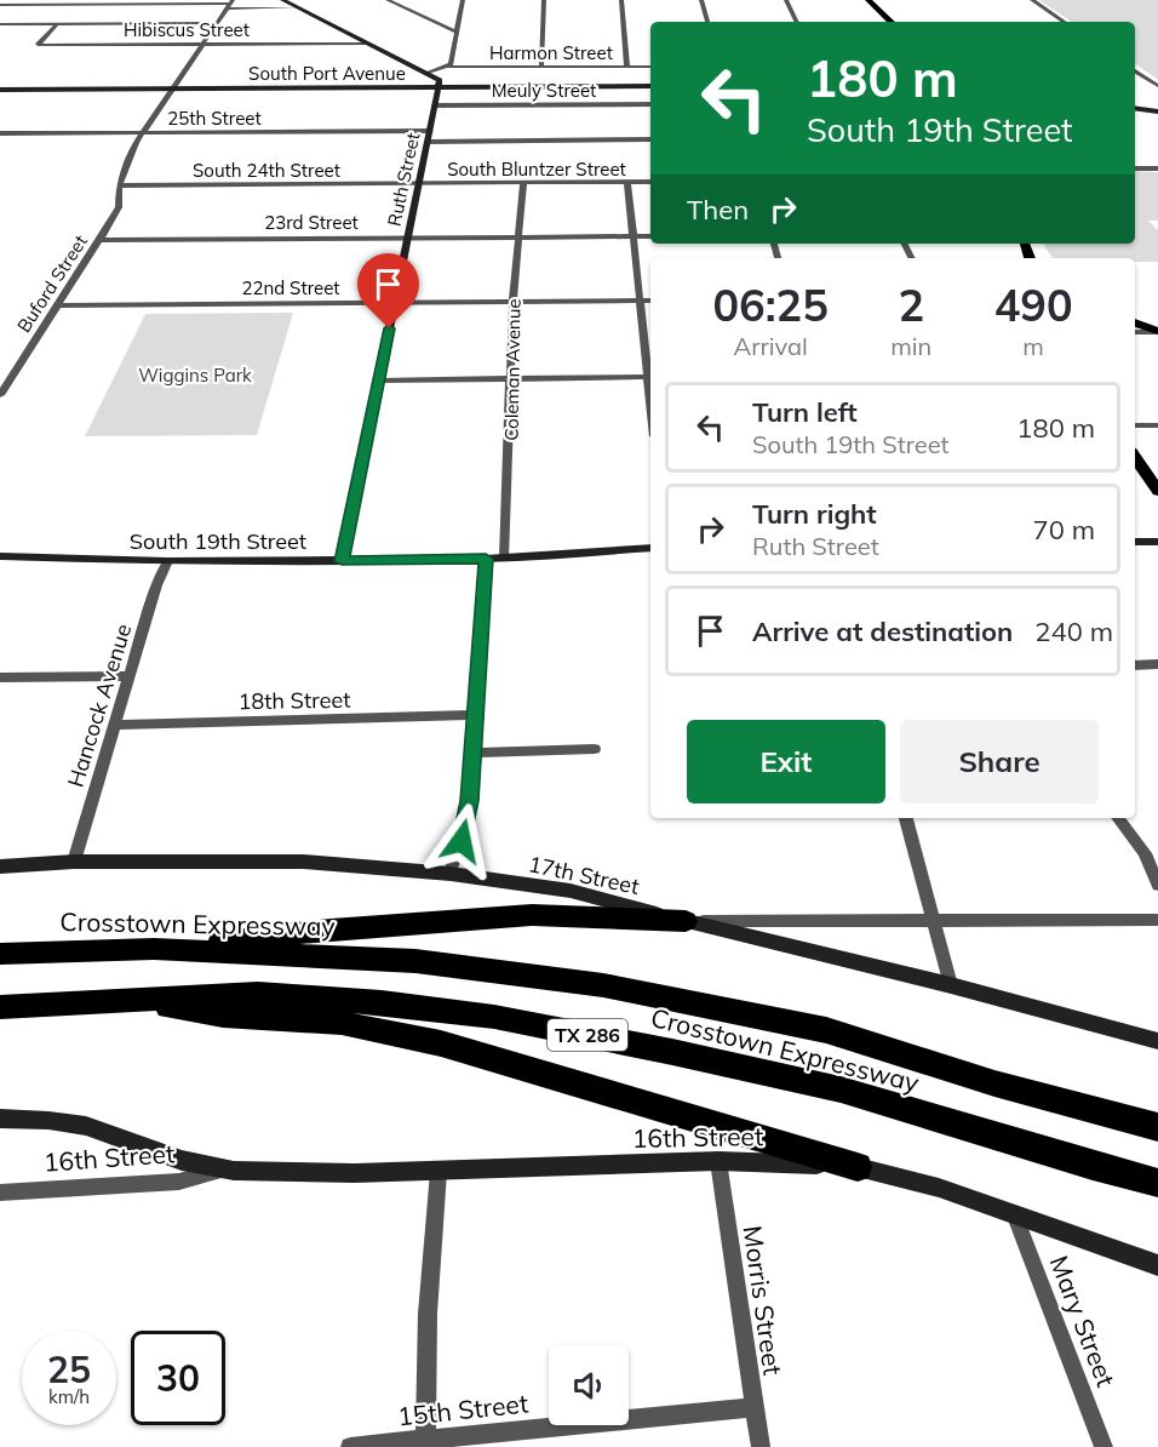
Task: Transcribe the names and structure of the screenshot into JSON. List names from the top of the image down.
{
  "streets": {
    "highway": ["Crosstown Expressway", "TX 286"],
    "main road": [
      "South Port Avenue",
      "Ruth Street",
      "South 19th Street",
      "17th Street",
      "16th Street"
    ],
    "street": [
      "Hibiscus Street",
      "Harmon Street",
      "Meuly Street",
      "25th Street",
      "South Bluntzer Street",
      "South 24th Street",
      "23rd Street",
      "Buford Street",
      "22nd Street",
      "Coleman Avenue",
      "18th Street",
      "Hancock Avenue",
      "Morris Street",
      "Mary Street",
      "15th Street"
    ]
  },
  "crossings": [
    ["Hibiscus Street", "Buford Street"],
    ["South Port Avenue", "Ruth Street"],
    ["South Port Avenue", "Buford Street"],
    ["Meuly Street", "Ruth Street"],
    ["25th Street", "Ruth Street"],
    ["25th Street", "Buford Street"],
    ["South Bluntzer Street", "South 24th Street"],
    ["South Bluntzer Street", "Ruth Street"],
    ["South Bluntzer Street", "Coleman Avenue"],
    ["South 24th Street", "Ruth Street"],
    ["South 24th Street", "Buford Street"],
    ["Ruth Street", "23rd Street"],
    ["Ruth Street", "22nd Street"],
    ["Ruth Street", "South 19th Street"],
    ["23rd Street", "Buford Street"],
    ["23rd Street", "Coleman Avenue"],
    ["Buford Street", "22nd Street"],
    ["22nd Street", "Coleman Avenue"],
    ["Coleman Avenue", "South 19th Street"],
    ["South 19th Street", "Hancock Avenue"],
    ["18th Street", "Hancock Avenue"],
    ["Hancock Avenue", "17th Street"],
    ["16th Street", "Morris Street"],
    ["16th Street", "Mary Street"],
    ["Morris Street", "15th Street"]
  ],
  "parks": ["Wiggins Park"],
  "page": {
    "turn": ["180 m", "South 19th Street"],
    "then": "Then",
    "eta": [
      "06:25",
      "Arrival",
      "2",
      "min",
      "490",
      "m"
    ],
    "list": [
      {
        "name": "Turn left",
        "note": "South 19th Street",
        "value": "180 m"
      },
      {
        "name": "Turn right",
        "note": "Ruth Street",
        "value": "70 m"
      },
      {
        "name": "Arrive at destination",
        "value": "240 m"
      }
    ],
    "buttons": ["Exit", "Share"],
    "speed": "25 km/h",
    "limit": "30"
  }
}
